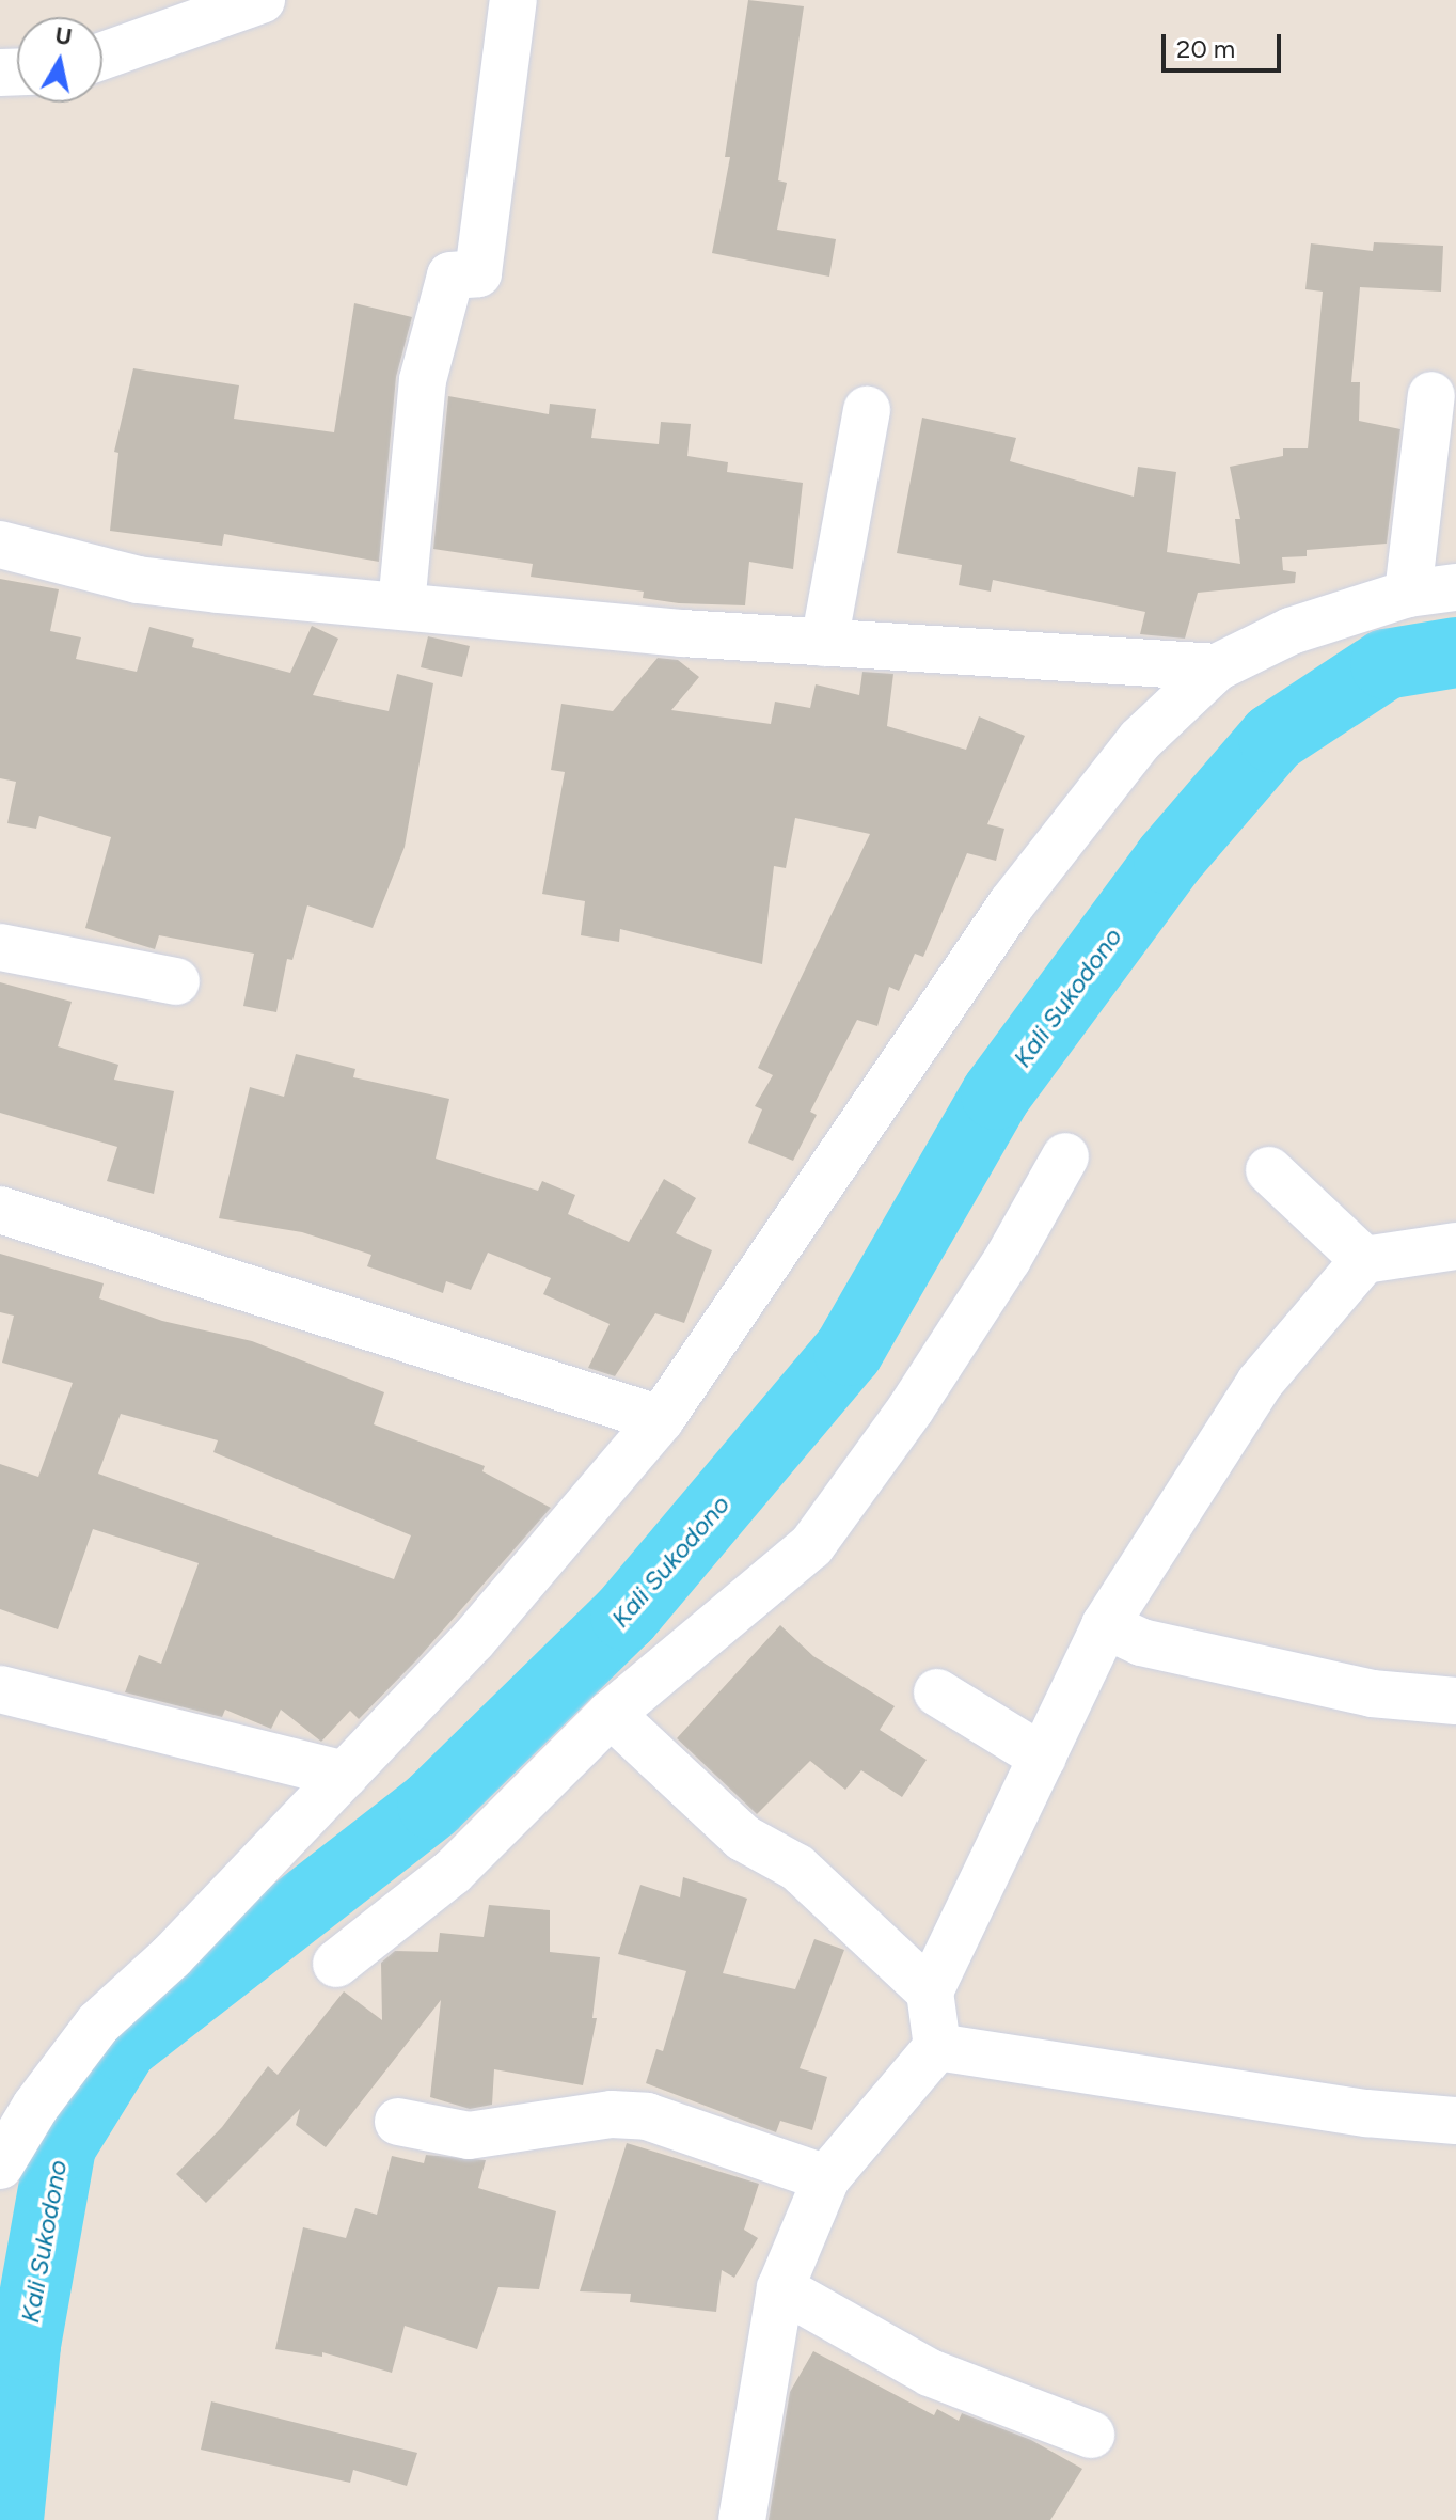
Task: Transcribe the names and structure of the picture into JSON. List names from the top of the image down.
{
  "water": ["Kali Sukodono"],
  "scale_bar": "20 m",
  "north": "top"
}
